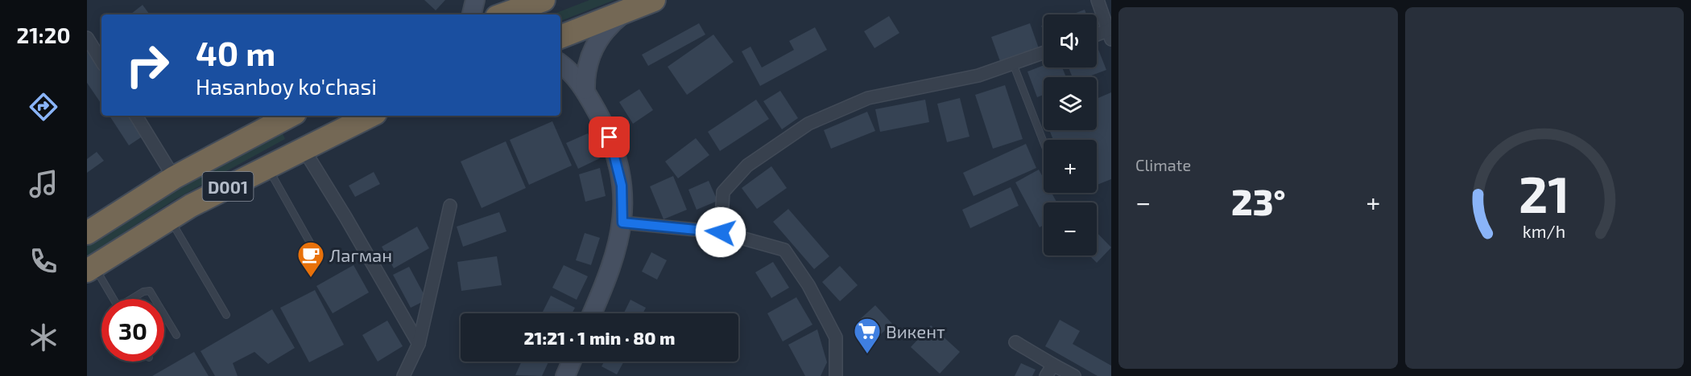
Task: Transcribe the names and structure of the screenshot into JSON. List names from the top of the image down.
{
  "streets": {
    "highway": ["D001"]
  },
  "places": {
    "cafe": ["Лагман"],
    "supermarket": ["Викент"]
  },
  "page": {
    "tabs": "21:20",
    "tile": "Climate",
    "map_buttons": ["+", "−"],
    "turn": ["40 m", "Hasanboy ko'chasi"],
    "heat": ["−", "23°", "+"],
    "limit": "30",
    "trip": "21:21 · 1 min · 80 m",
    "gauge": ["21", "km/h"]
  }
}
